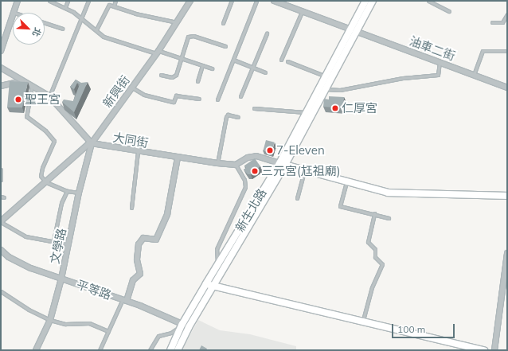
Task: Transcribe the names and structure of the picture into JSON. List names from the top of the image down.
{
  "streets": {
    "main road": ["新生北路"],
    "street": [
      "油車二街",
      "新興街",
      "大同街",
      "文學路",
      "平等路"
    ]
  },
  "crossings": [
    ["油車二街", "新生北路"],
    ["新興街", "大同街"],
    ["新興街", "文學路"],
    ["大同街", "文學路"],
    ["新生北路", "平等路"],
    ["文學路", "平等路"]
  ],
  "places": [
    "聖王宮",
    "仁厚宮",
    "7-Eleven",
    "三元宮(尪祖廟)"
  ],
  "scale_bar": "100 m",
  "north": "bottom right"
}
